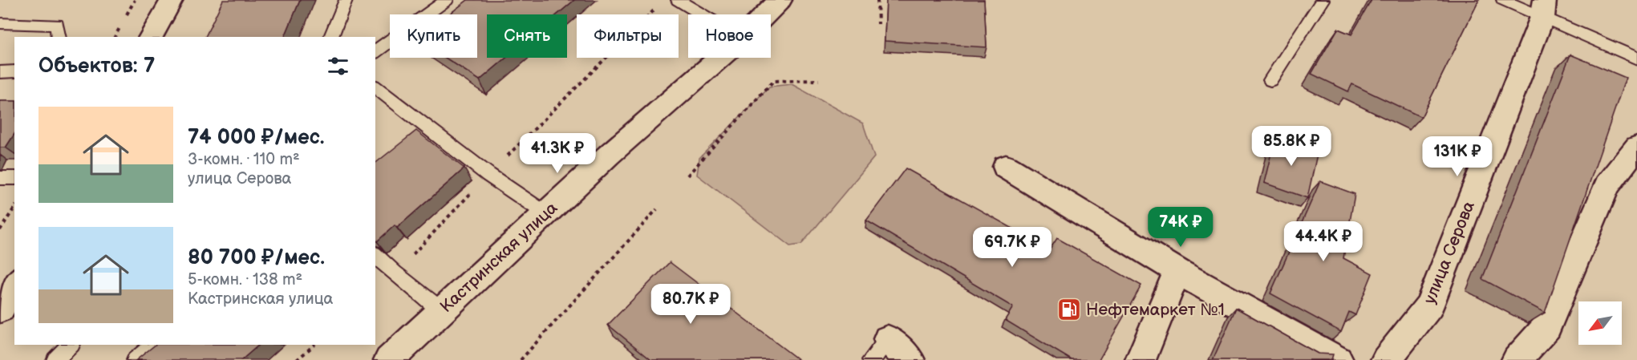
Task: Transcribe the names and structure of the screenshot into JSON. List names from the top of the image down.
{
  "streets": {
    "street": ["улица Серова", "Кастринская улица"]
  },
  "places": {
    "fuel station": ["Нефтемаркет №1"]
  },
  "north": "bottom left",
  "page": {
    "chip": [
      "Купить",
      "Снять",
      "Фильтры",
      "Новое"
    ],
    "heading": "Объектов: 7",
    "list": [
      {
        "name": "74 000 ₽/мес.",
        "note": "3-комн. · 110 m² · улица Серова"
      },
      {
        "name": "80 700 ₽/мес.",
        "note": "5-комн. · 138 m² · Кастринская улица"
      }
    ],
    "price": [
      "85.8K ₽",
      "41.3K ₽",
      "131K ₽",
      "74K ₽",
      "44.4K ₽",
      "69.7K ₽",
      "80.7K ₽"
    ]
  }
}
